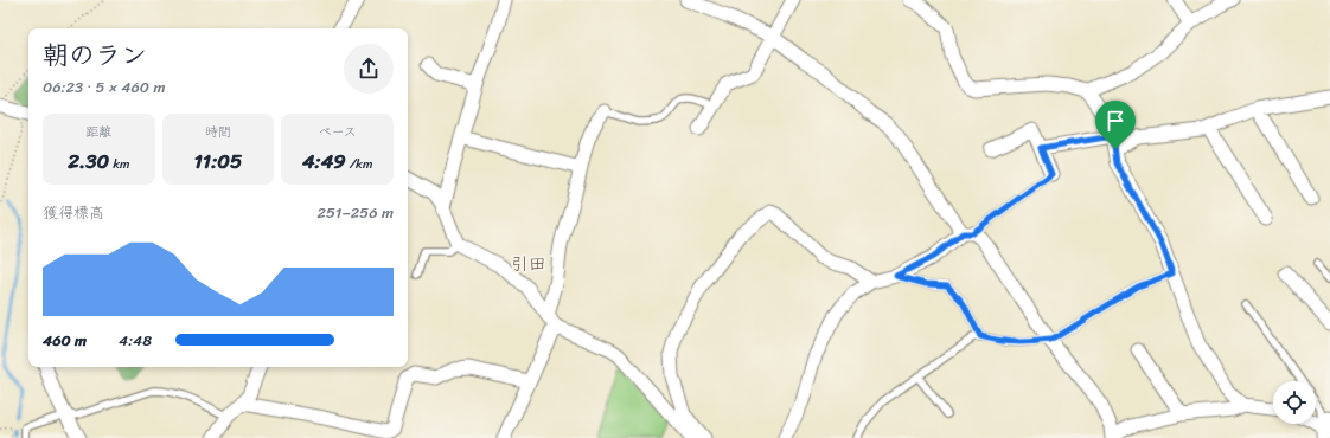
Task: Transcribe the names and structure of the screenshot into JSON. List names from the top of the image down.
{
  "districts": ["引田"],
  "page": {
    "heading": ["朝のラン", "06:23 · 5 × 460 m"],
    "stats": [
      ["距離", "2.30 km"],
      ["時間", "11:05"],
      ["ペース", "4:49 /km"]
    ],
    "chart": ["獲得標高", "251–256 m"],
    "list": [
      {
        "name": "460 m",
        "note": "4:48"
      }
    ]
  }
}
